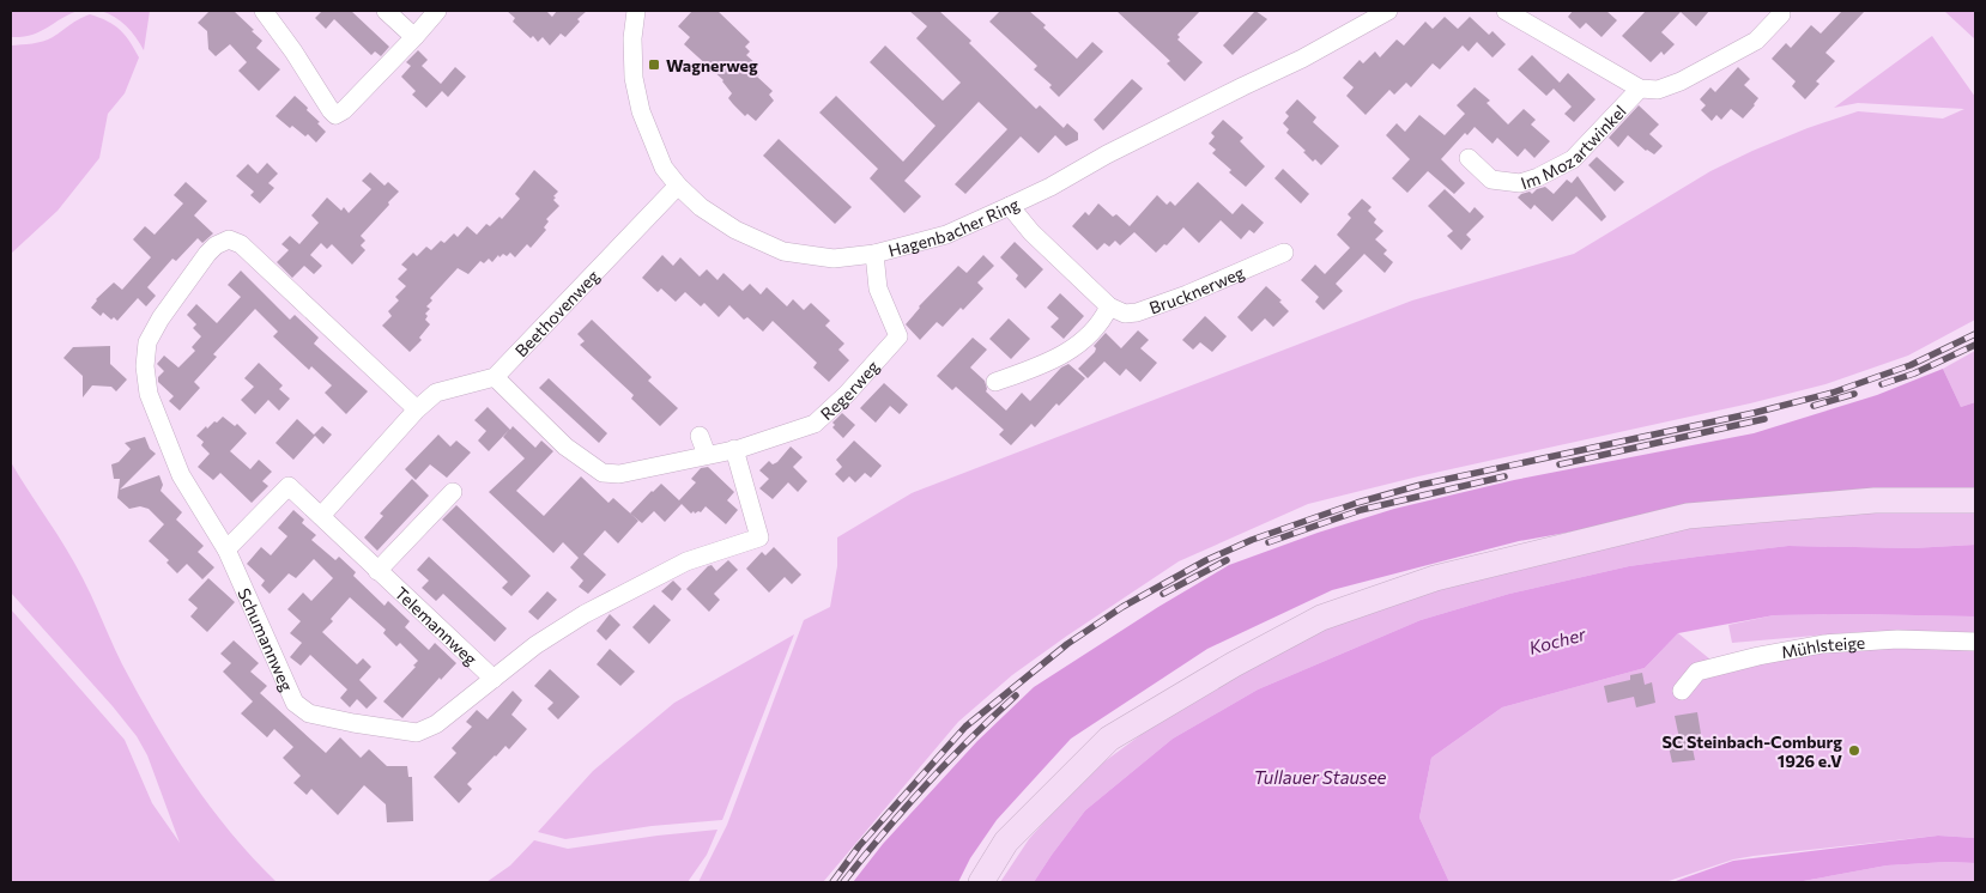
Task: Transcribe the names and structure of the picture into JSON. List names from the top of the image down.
{
  "streets": {
    "street": [
      "Im Mozartwinkel",
      "Hagenbacher Ring",
      "Brucknerweg",
      "Beethovenweg",
      "Regerweg",
      "Telemannweg",
      "Schumannweg",
      "Mühlsteige"
    ]
  },
  "crossings": [
    ["Hagenbacher Ring", "Beethovenweg"],
    ["Hagenbacher Ring", "Regerweg"],
    ["Beethovenweg", "Regerweg"],
    ["Regerweg", "Schumannweg"],
    ["Telemannweg", "Schumannweg"]
  ],
  "water": ["Kocher", "Tullauer Stausee"],
  "places": {
    "transit": ["Wagnerweg"],
    "other": ["SC Steinbach-Comburg 1926 e.V"]
  }
}
